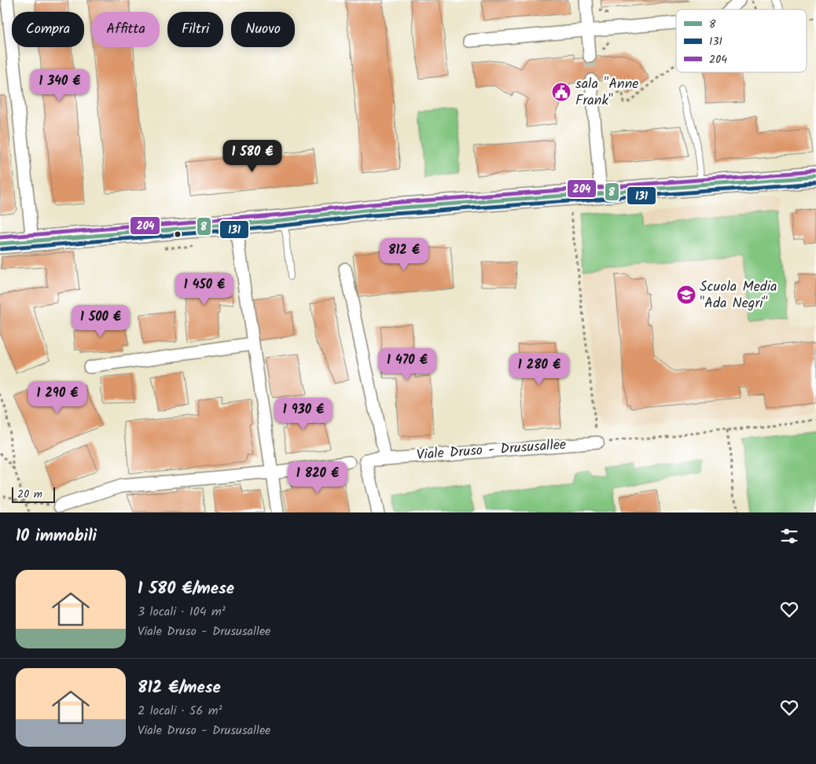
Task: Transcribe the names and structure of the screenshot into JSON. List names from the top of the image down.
{
  "streets": {
    "street": ["Viale Druso - Drususallee"]
  },
  "places": {
    "public building": ["sala \"Anne Frank\""],
    "school or university": ["Scuola Media \"Ada Negri\""]
  },
  "lines": ["transit line 204", "transit line 8", "transit line 131"],
  "legend": ["8", "131", "204"],
  "scale_bar": "20 m",
  "page": {
    "chip": [
      "Compra",
      "Affitta",
      "Filtri",
      "Nuovo"
    ],
    "price": [
      "1 340 €",
      "1 580 €",
      "812 €",
      "1 450 €",
      "1 500 €",
      "1 470 €",
      "1 280 €",
      "1 290 €",
      "1 930 €",
      "1 820 €"
    ],
    "scale": "20 m",
    "heading": "10 immobili",
    "list": [
      {
        "name": "1 580 €/mese",
        "note": "3 locali · 104 m² · Viale Druso - Drususallee"
      },
      {
        "name": "812 €/mese",
        "note": "2 locali · 56 m² · Viale Druso - Drususallee"
      }
    ]
  }
}
